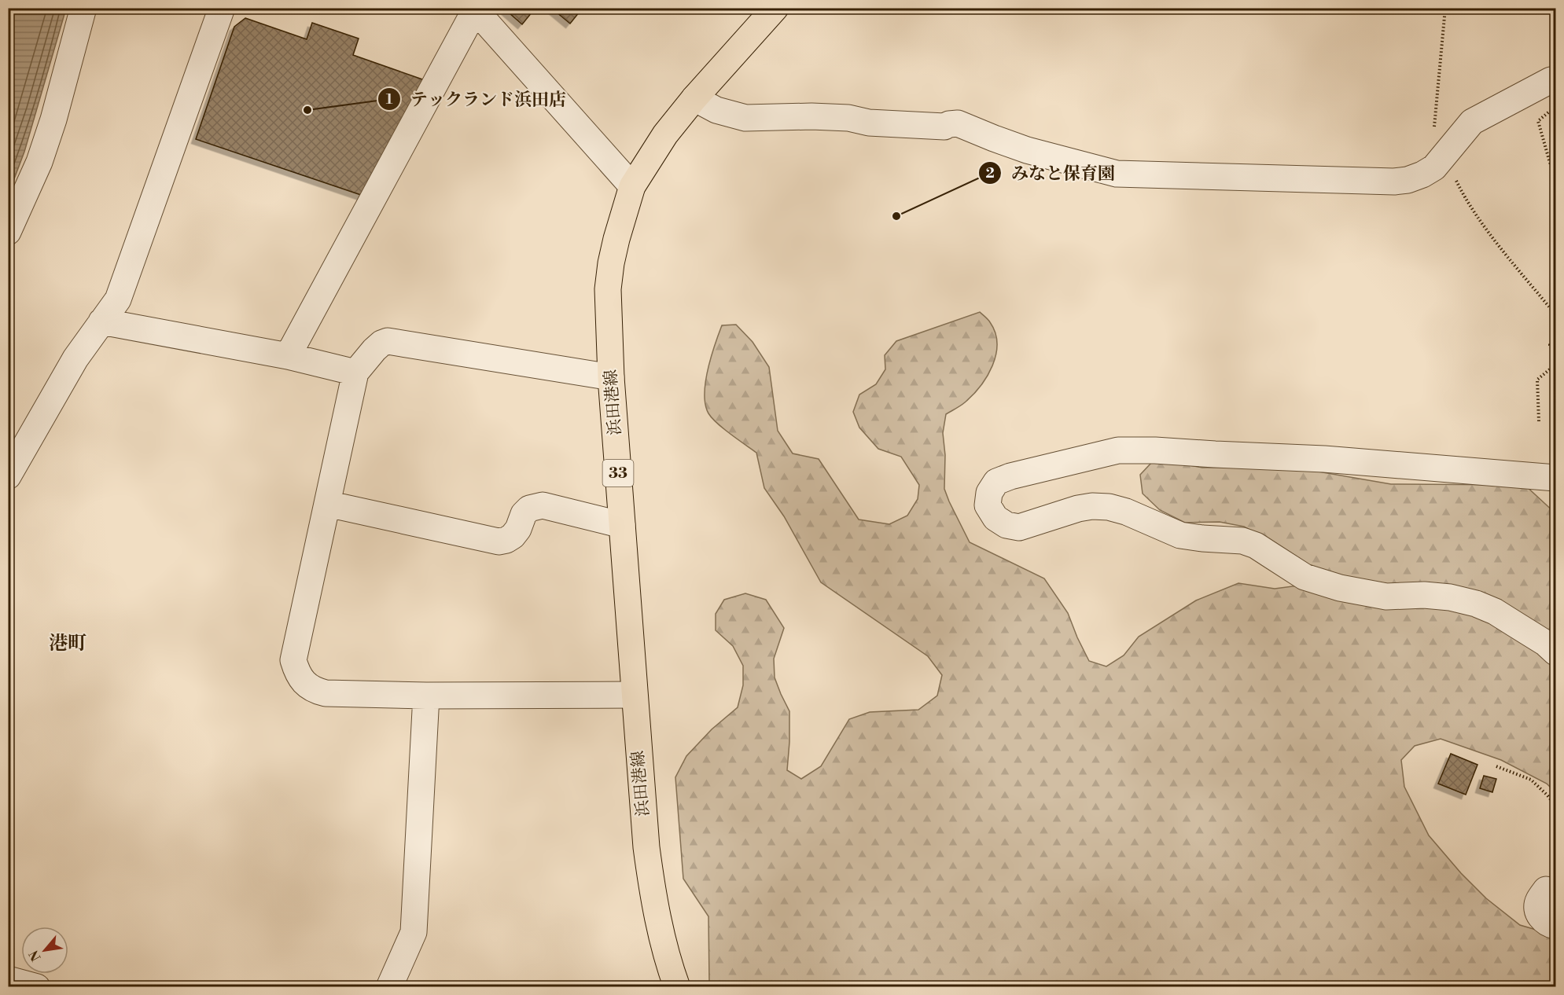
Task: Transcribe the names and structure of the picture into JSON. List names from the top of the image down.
{
  "streets": {
    "main road": ["浜田港線", "33"]
  },
  "districts": ["港町"],
  "places": ["テックランド浜田店", "みなと保育園"],
  "north": "bottom left"
}
